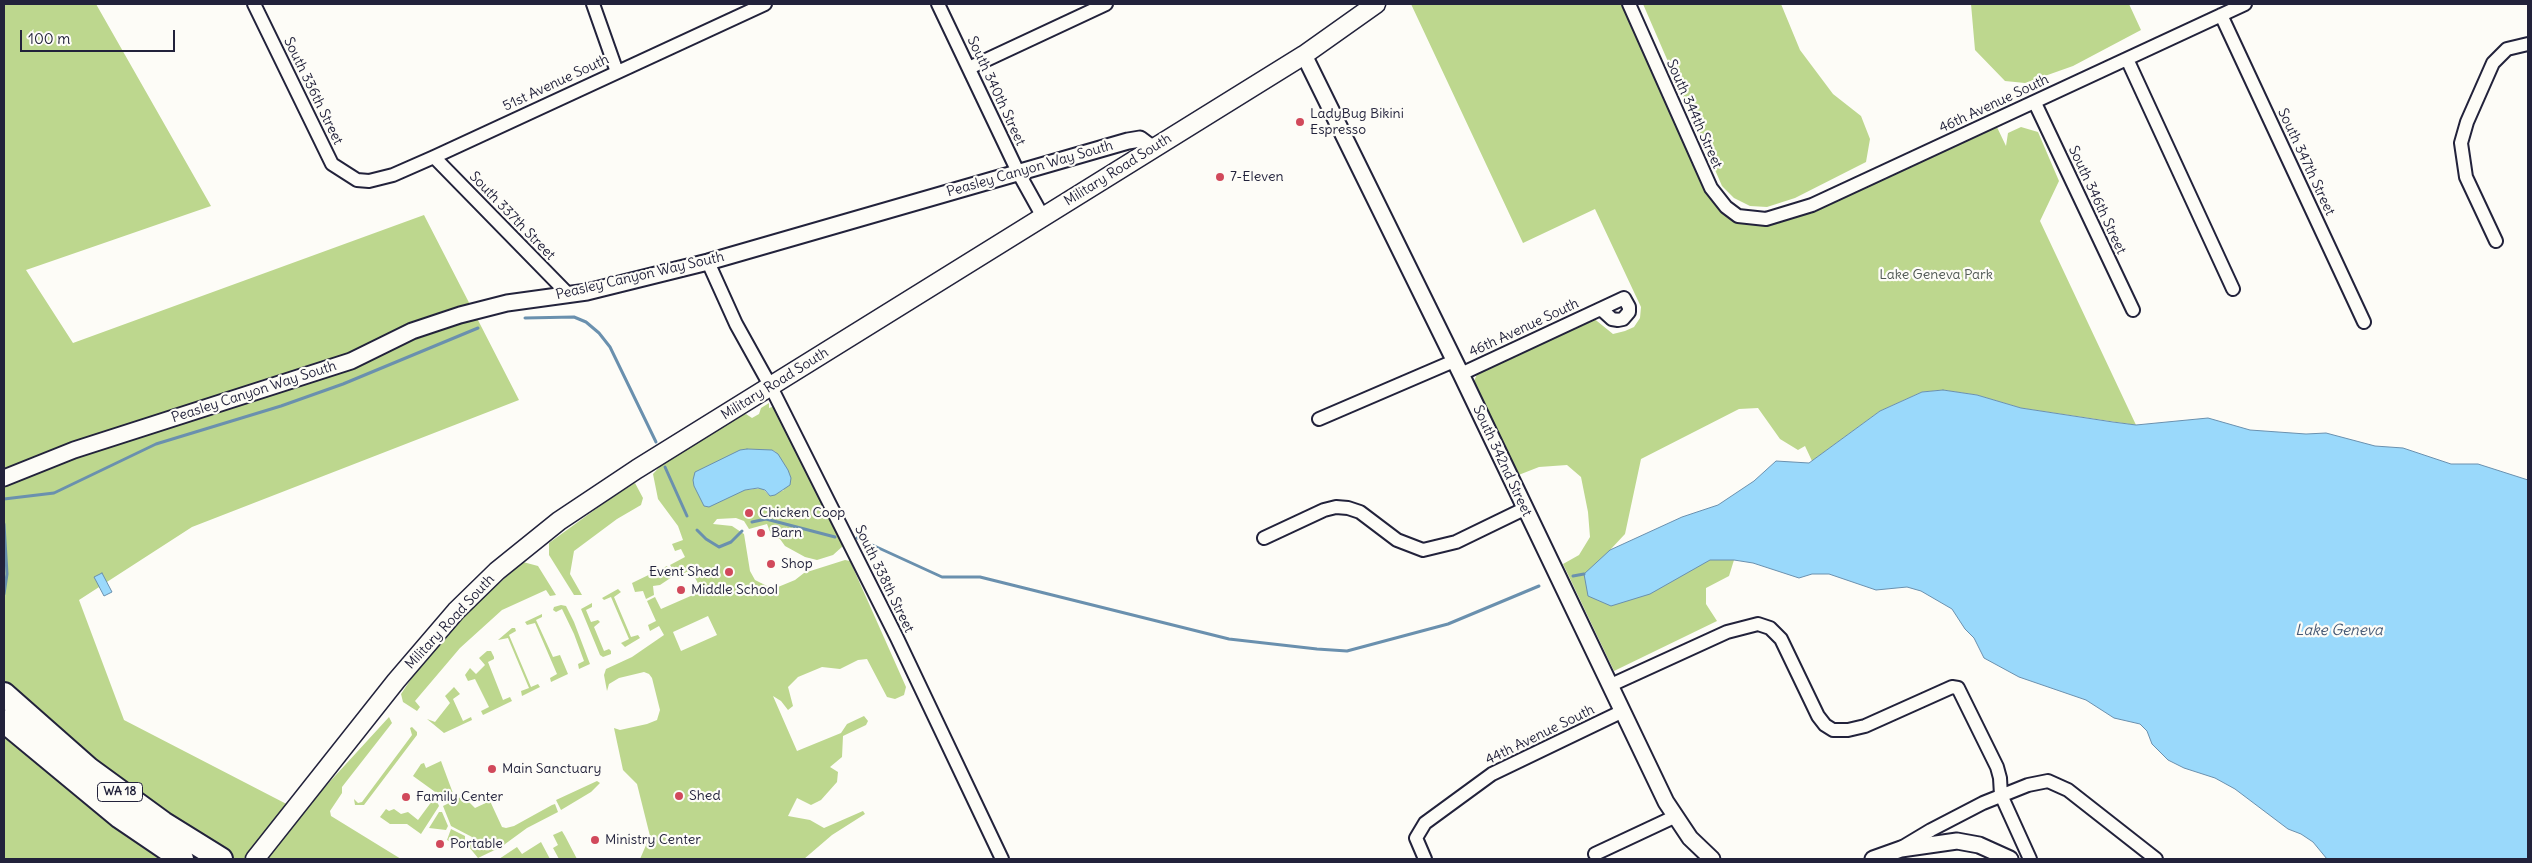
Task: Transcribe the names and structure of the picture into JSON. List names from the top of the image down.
{
  "streets": {
    "highway": ["WA 18"],
    "main road": ["Military Road South"],
    "street": [
      "51st Avenue South",
      "South 336th Street",
      "South 340th Street",
      "46th Avenue South",
      "South 344th Street",
      "South 347th Street",
      "Peasley Canyon Way South",
      "South 346th Street",
      "South 337th Street",
      "South 342nd Street",
      "South 338th Street",
      "44th Avenue South"
    ]
  },
  "crossings": [
    ["51st Avenue South", "South 336th Street"],
    ["51st Avenue South", "South 337th Street"],
    ["South 340th Street", "Peasley Canyon Way South"],
    ["South 340th Street", "Military Road South"],
    ["46th Avenue South", "South 344th Street"],
    ["46th Avenue South", "South 347th Street"],
    ["46th Avenue South", "South 346th Street"],
    ["46th Avenue South", "South 342nd Street"],
    ["Peasley Canyon Way South", "Military Road South"],
    ["Peasley Canyon Way South", "South 337th Street"],
    ["Peasley Canyon Way South", "South 338th Street"],
    ["Military Road South", "South 342nd Street"],
    ["Military Road South", "South 338th Street"],
    ["South 342nd Street", "44th Avenue South"]
  ],
  "water": ["Lake Geneva"],
  "parks": ["Lake Geneva Park"],
  "places": [
    "LadyBug Bikini Espresso",
    "7-Eleven",
    "Chicken Coop",
    "Barn",
    "Shop",
    "Event Shed",
    "Middle School",
    "Main Sanctuary",
    "Shed",
    "Family Center",
    "Ministry Center",
    "Portable"
  ],
  "scale_bar": "100 m"
}
